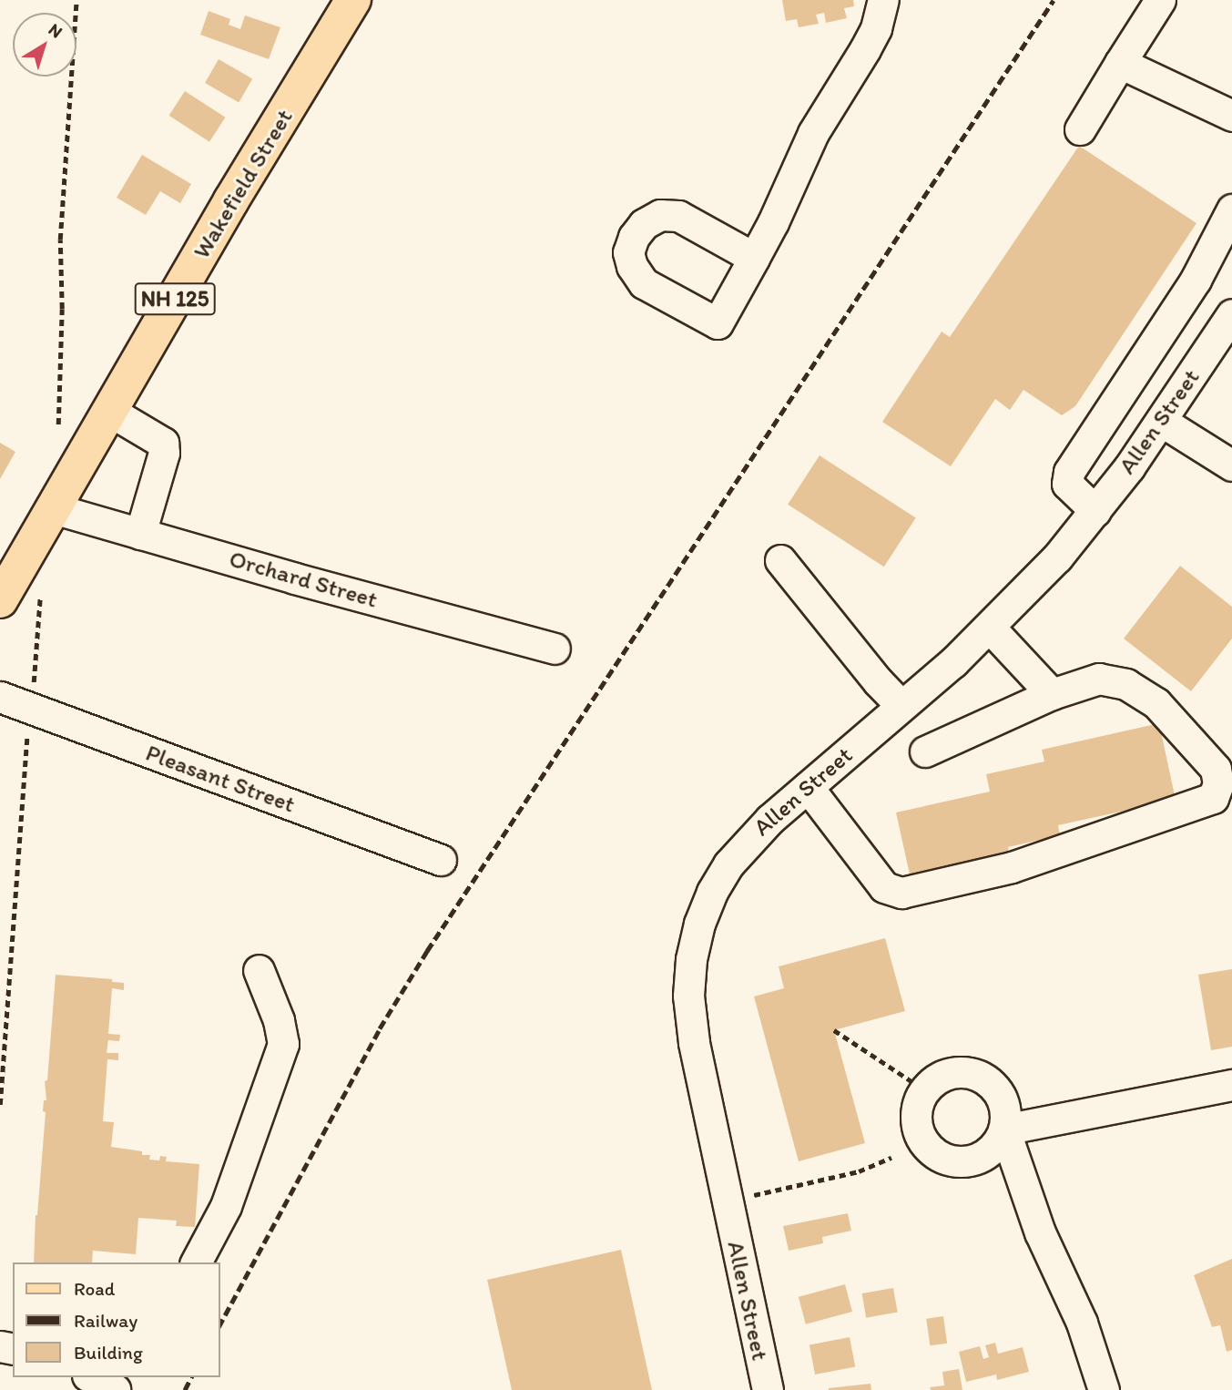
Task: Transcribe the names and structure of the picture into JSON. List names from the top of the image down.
{
  "streets": {
    "main road": ["Wakefield Street", "NH 125"],
    "street": ["Allen Street", "Orchard Street", "Pleasant Street"]
  },
  "crossings": [
    ["Wakefield Street", "Orchard Street"]
  ],
  "legend": ["Road", "Railway", "Building"],
  "north": "top right"
}
